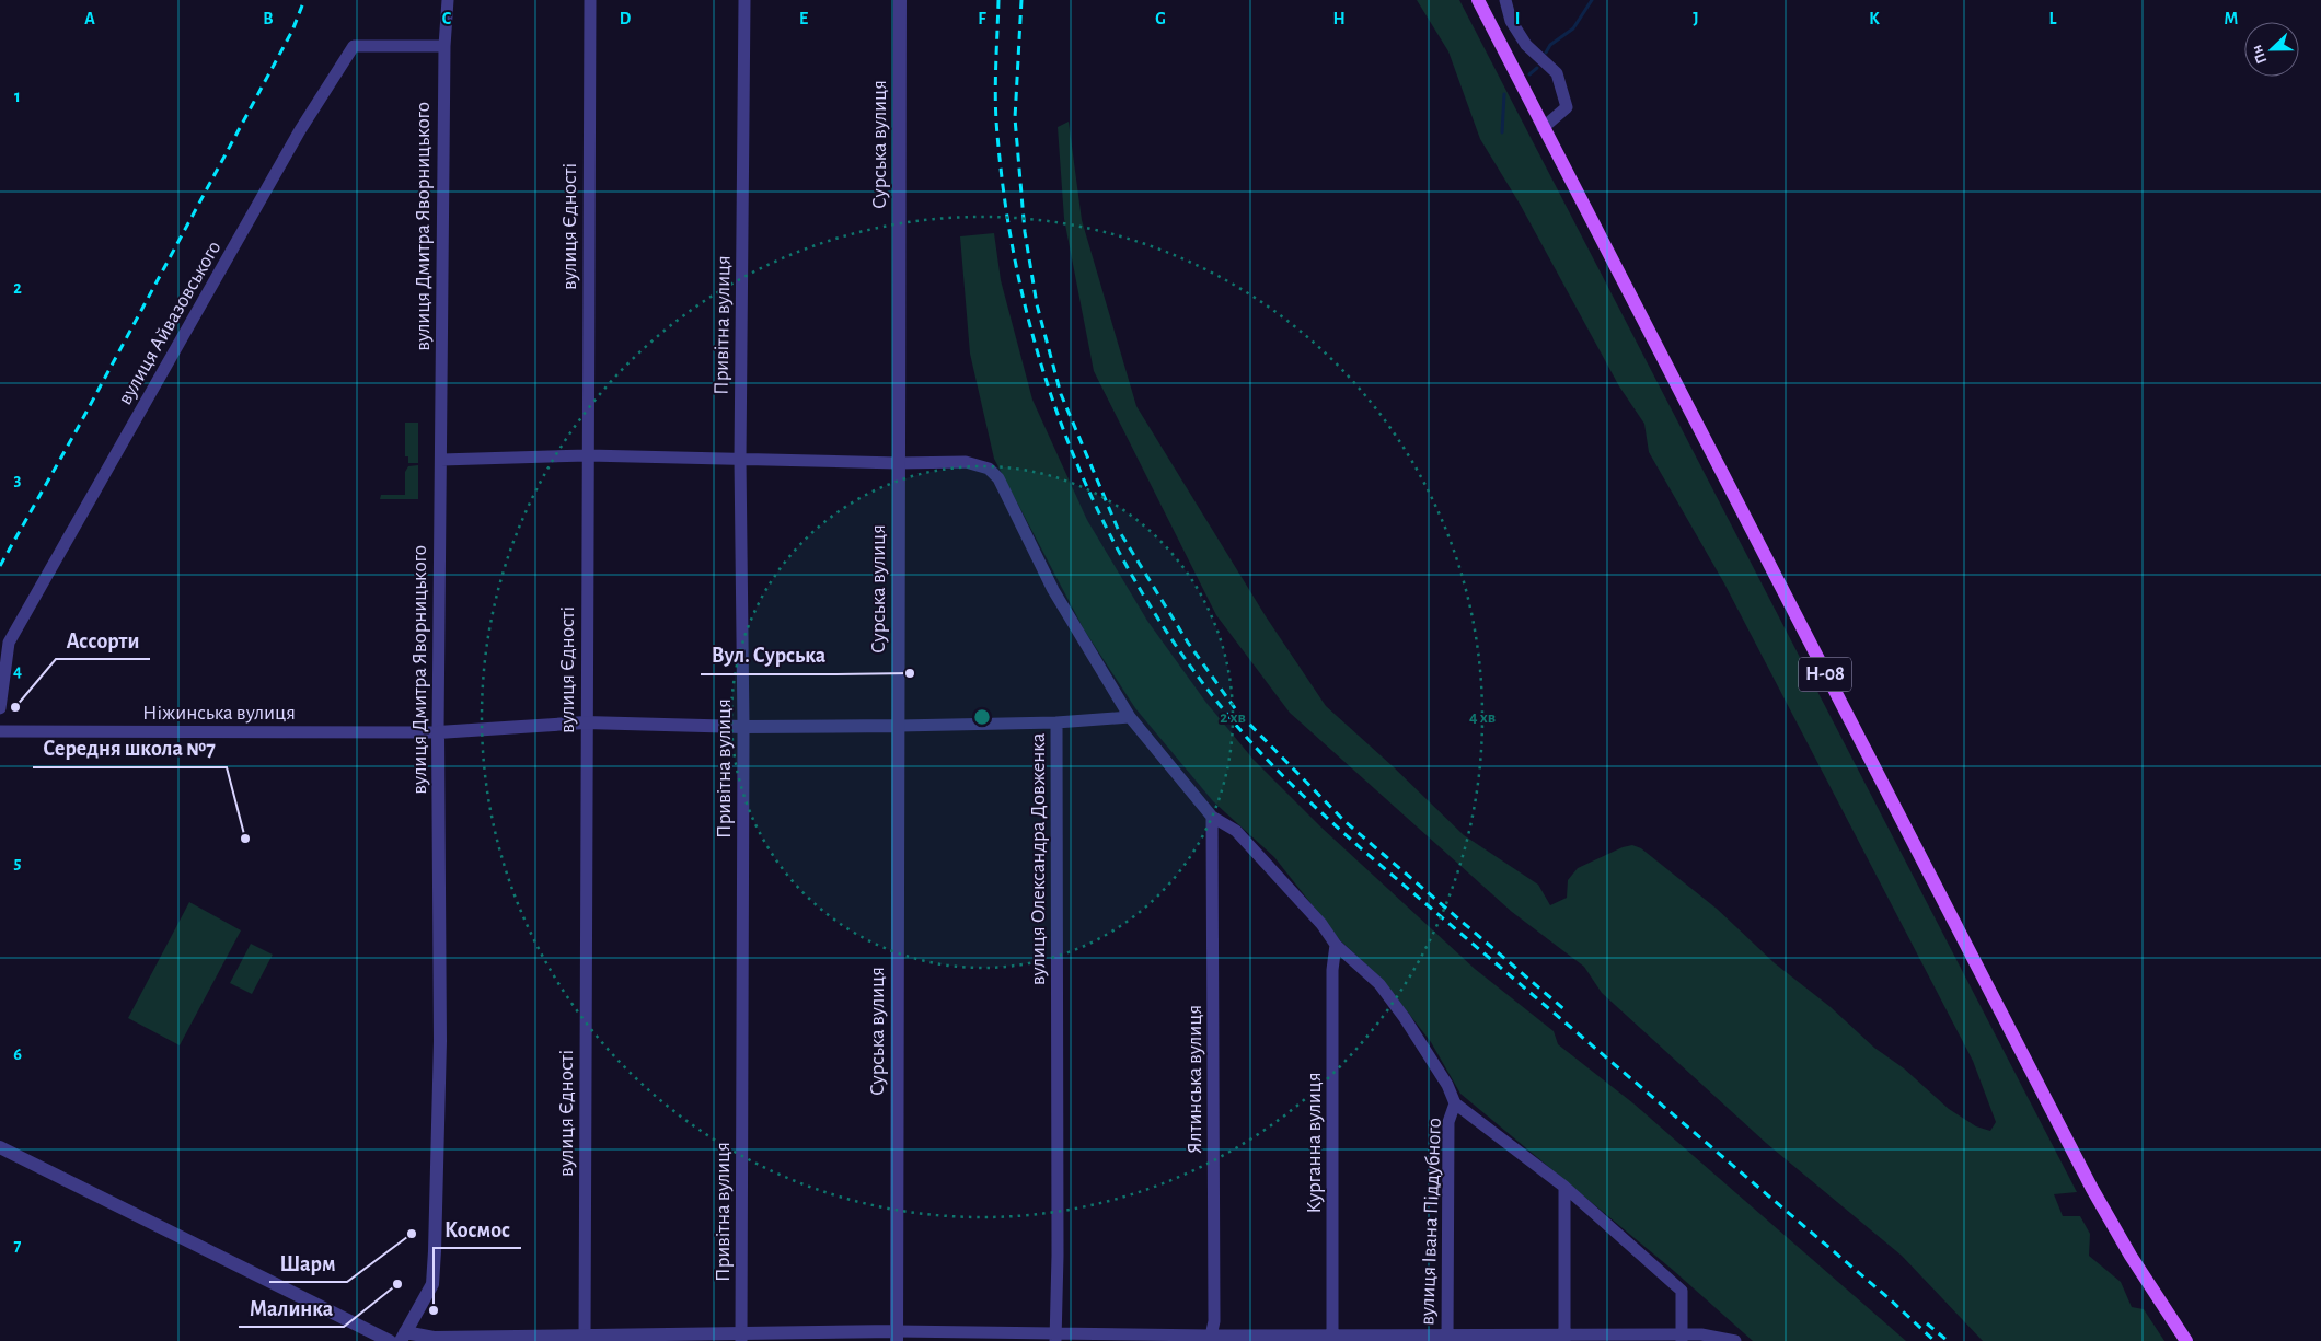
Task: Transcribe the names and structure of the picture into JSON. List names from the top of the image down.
{
  "streets": {
    "main road": ["Н-08"],
    "street": [
      "Сурська вулиця",
      "вулиця Дмитра Яворницького",
      "вулиця Єдності",
      "вулиця Айвазовського",
      "Привітна вулиця",
      "Ніжинська вулиця",
      "вулиця Олександра Довженка",
      "Ялтинська вулиця",
      "Курганна вулиця",
      "вулиця Івана Піддубного"
    ]
  },
  "crossings": [
    ["вулиця Дмитра Яворницького", "вулиця Айвазовського"],
    ["вулиця Дмитра Яворницького", "Ніжинська вулиця"]
  ],
  "places": [
    "Вул. Сурська",
    "Ассорти",
    "Середня школа №7",
    "Шарм",
    "Малинка",
    "Космос"
  ],
  "north": "left",
  "grid": {
    "columns": [
      "A",
      "B",
      "C",
      "D",
      "E",
      "F",
      "G",
      "H",
      "I",
      "J",
      "K",
      "L",
      "M"
    ],
    "rows": [
      "1",
      "2",
      "3",
      "4",
      "5",
      "6",
      "7"
    ]
  },
  "rings": ["2 хв", "4 хв"]
}
